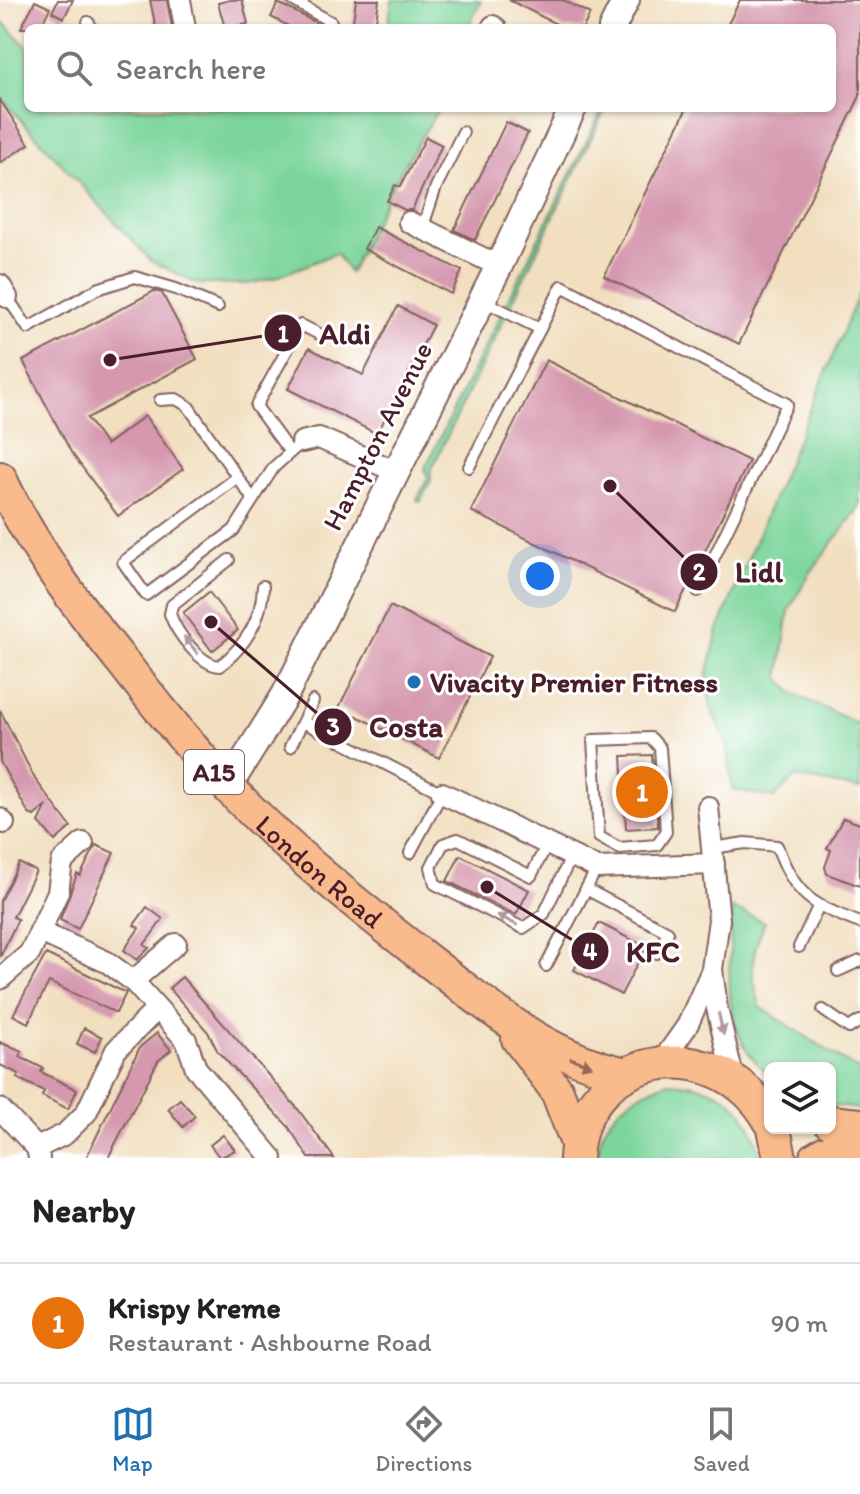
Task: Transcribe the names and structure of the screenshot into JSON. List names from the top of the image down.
{
  "streets": {
    "main road": ["A15", "London Road"],
    "street": ["Hampton Avenue"]
  },
  "crossings": [
    ["Hampton Avenue", "London Road"]
  ],
  "places": [
    "Aldi",
    "Lidl",
    "Costa",
    "Vivacity Premier Fitness",
    "KFC"
  ],
  "page": {
    "search": "Search here",
    "pins": "1",
    "heading": "Nearby",
    "list": [
      {
        "mark": "1",
        "name": "Krispy Kreme",
        "note": "Restaurant · Ashbourne Road",
        "value": "90 m"
      }
    ],
    "nav": ["Map", "Directions", "Saved"]
  }
}
